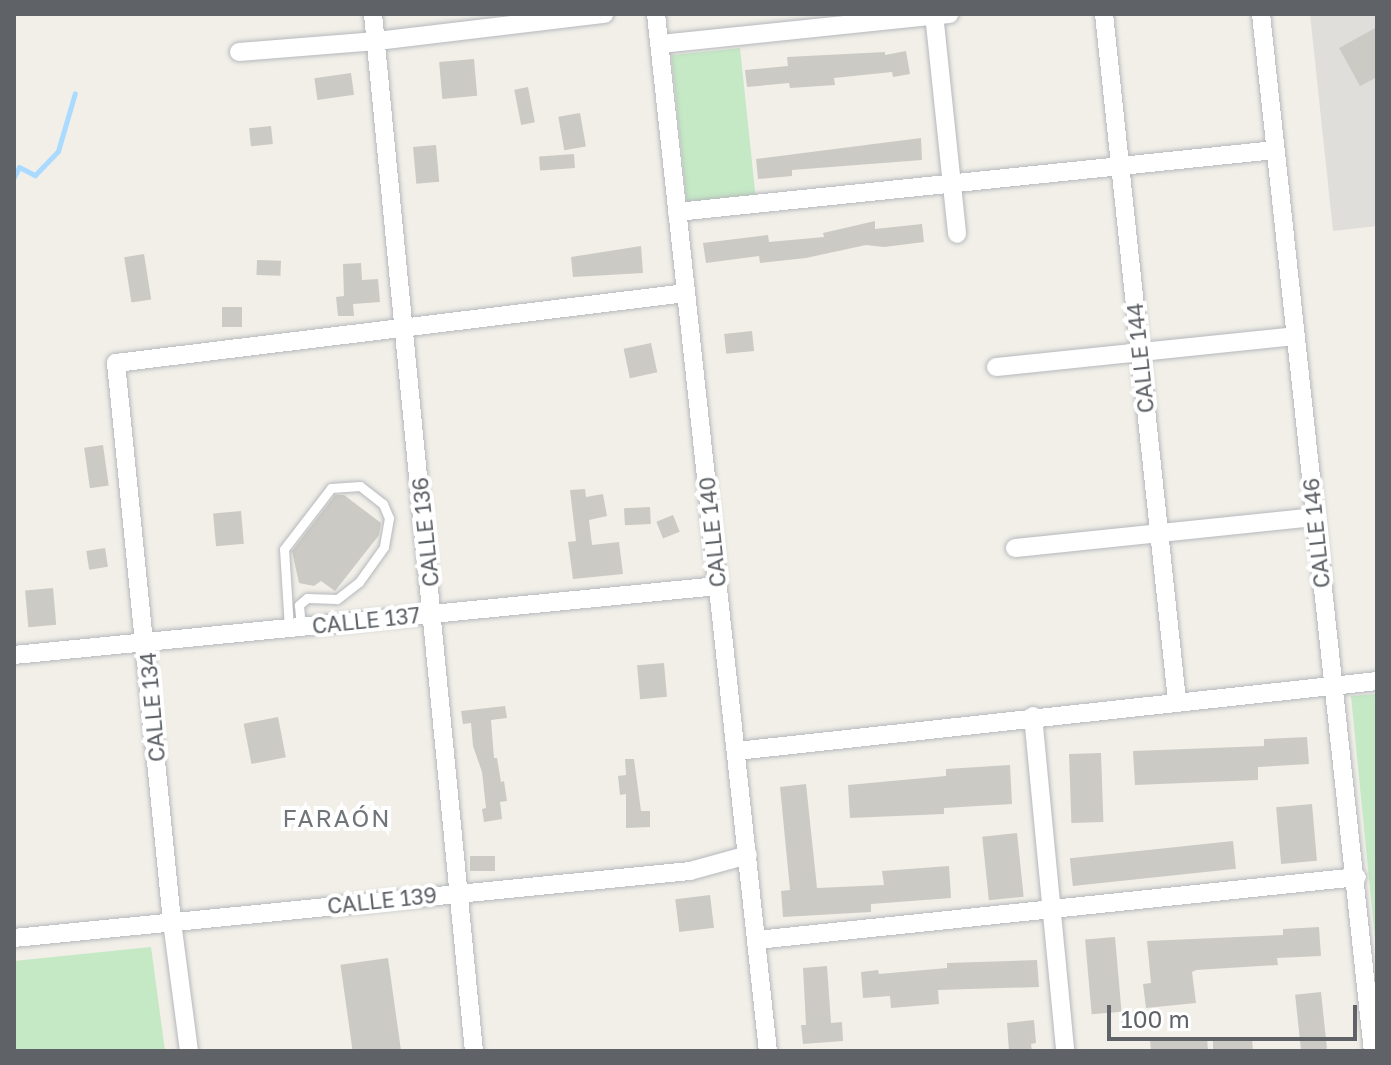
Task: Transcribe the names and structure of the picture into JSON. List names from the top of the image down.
{
  "streets": {
    "street": [
      "CALLE 144",
      "CALLE 136",
      "CALLE 140",
      "CALLE 146",
      "CALLE 137",
      "CALLE 134",
      "CALLE 139"
    ]
  },
  "crossings": [
    ["CALLE 136", "CALLE 137"],
    ["CALLE 136", "CALLE 134"],
    ["CALLE 136", "CALLE 139"],
    ["CALLE 140", "CALLE 137"],
    ["CALLE 140", "CALLE 139"],
    ["CALLE 137", "CALLE 134"],
    ["CALLE 134", "CALLE 139"]
  ],
  "districts": ["FARAÓN"],
  "scale_bar": "100 m"
}
